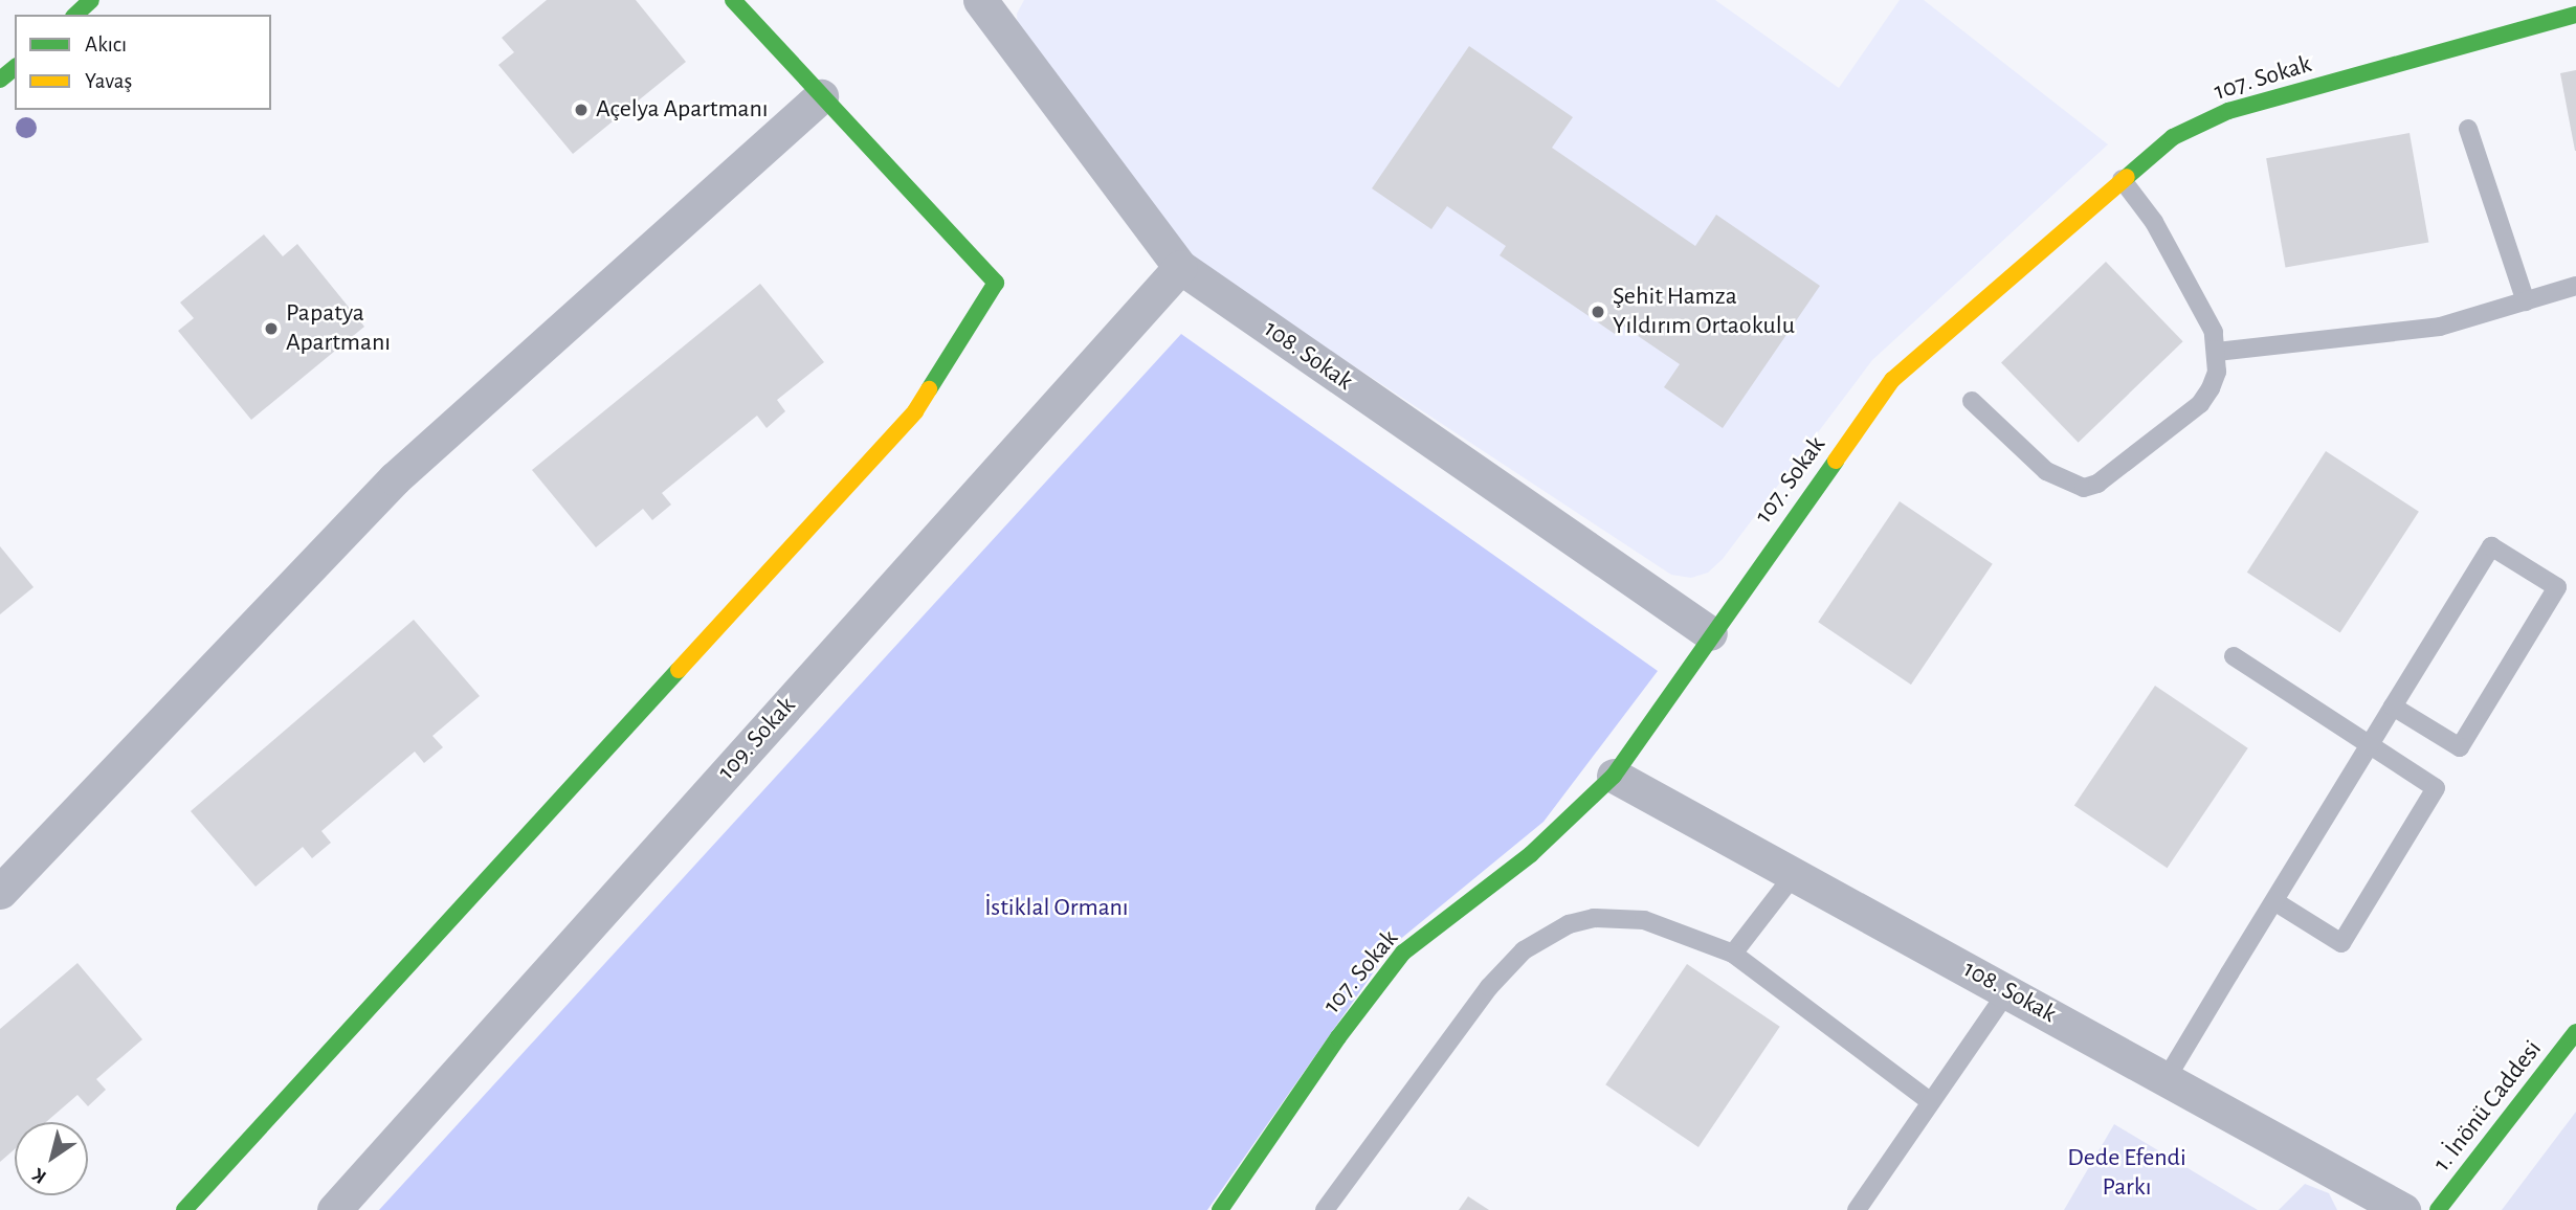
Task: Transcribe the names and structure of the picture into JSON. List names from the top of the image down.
{
  "streets": {
    "street": [
      "107. Sokak",
      "108. Sokak",
      "109. Sokak",
      "1. İnönü Caddesi"
    ]
  },
  "crossings": [
    ["107. Sokak", "108. Sokak"],
    ["108. Sokak", "109. Sokak"]
  ],
  "parks": ["İstiklal Ormanı", "Dede Efendi Parkı"],
  "places": ["Açelya Apartmanı", "Şehit Hamza Yıldırım Ortaokulu", "Papatya Apartmanı"],
  "legend": ["Akıcı", "Yavaş"],
  "north": "bottom left"
}
